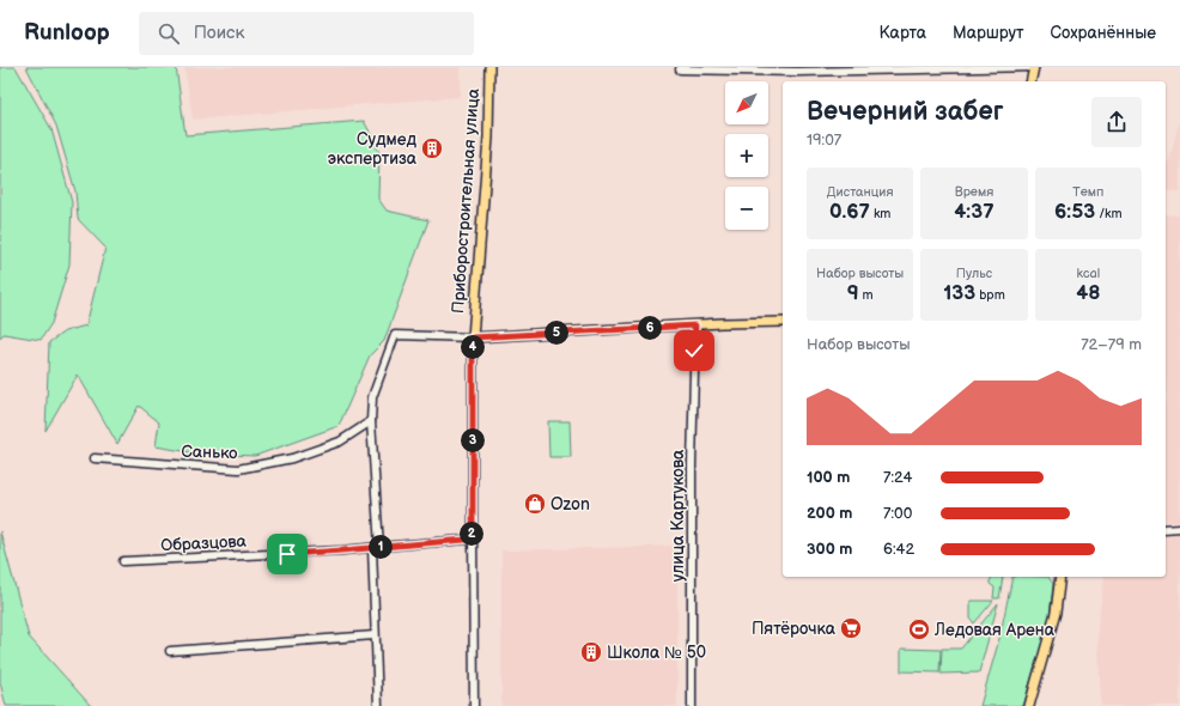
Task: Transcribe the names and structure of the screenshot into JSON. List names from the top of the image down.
{
  "streets": {
    "main road": ["Приборостроительная улица"],
    "street": ["Санько", "улица Картукова", "Образцова"]
  },
  "crossings": [
    ["Приборостроительная улица", "Санько"],
    ["Приборостроительная улица", "Образцова"]
  ],
  "places": {
    "building": ["Судмед экспертиза", "Школа № 50"],
    "shop": ["Ozon"],
    "supermarket": ["Пятёрочка"],
    "sports": ["Ледовая Арена"]
  },
  "north": "bottom left",
  "page": {
    "header": "Runloop",
    "search": "Поиск",
    "nav": ["Карта", "Маршрут", "Сохранённые"],
    "map_buttons": ["+", "−"],
    "heading": ["Вечерний забег", "19:07"],
    "stats": [
      ["Дистанция", "0.67 km"],
      ["Время", "4:37"],
      ["Темп", "6:53 /km"],
      ["Набор высоты", "9 m"],
      ["Пульс", "133 bpm"],
      ["kcal", "48"]
    ],
    "pins": [
      "6",
      "5",
      "4",
      "3",
      "2",
      "1"
    ],
    "chart": ["Набор высоты", "72–79 m"],
    "list": [
      {
        "name": "100 m",
        "note": "7:24"
      },
      {
        "name": "200 m",
        "note": "7:00"
      },
      {
        "name": "300 m",
        "note": "6:42"
      }
    ]
  }
}
